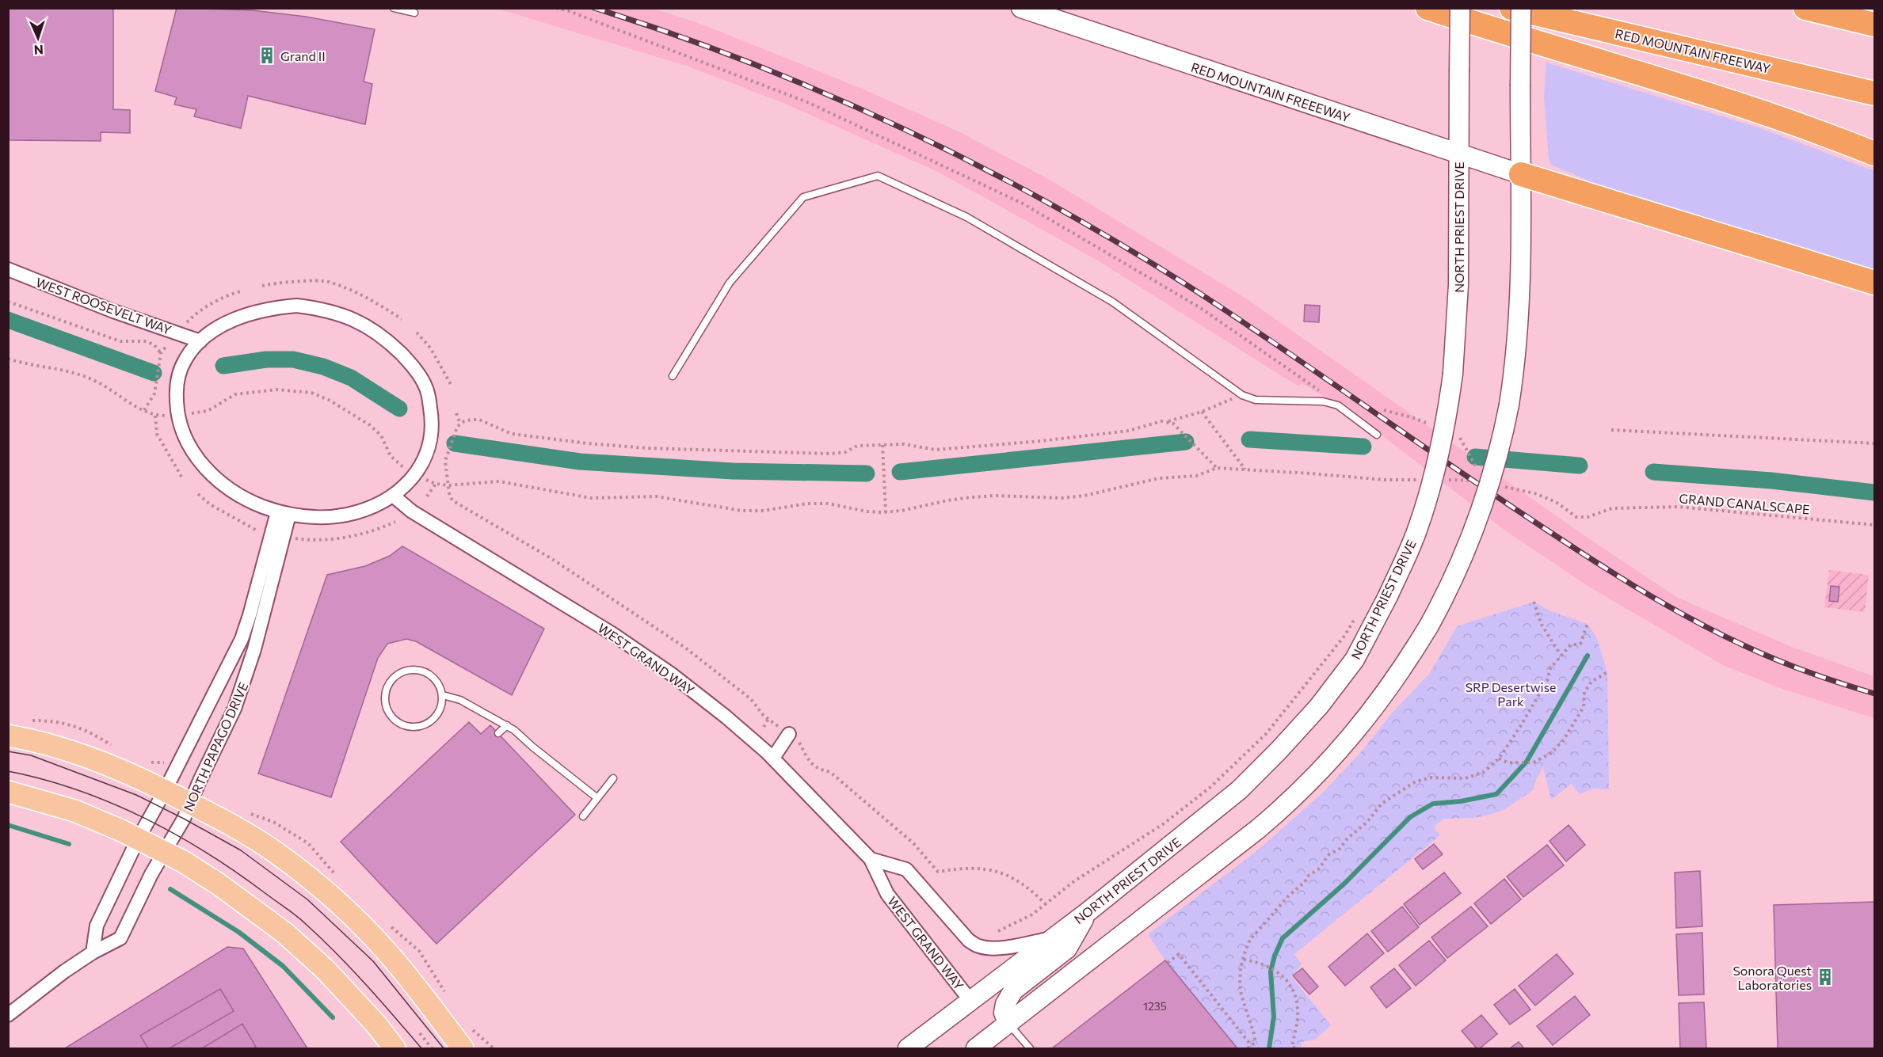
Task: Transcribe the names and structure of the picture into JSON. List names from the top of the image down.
{
  "streets": {
    "highway": ["RED MOUNTAIN FREEWAY"],
    "main road": ["RED MOUNTAIN FREEEWAY", "NORTH PRIEST DRIVE"],
    "street": ["WEST ROOSEVELT WAY", "WEST GRAND WAY", "NORTH PAPAGO DRIVE"],
    "path": ["GRAND CANALSCAPE"]
  },
  "crossings": [
    ["RED MOUNTAIN FREEEWAY", "NORTH PRIEST DRIVE"],
    ["NORTH PRIEST DRIVE", "WEST GRAND WAY"]
  ],
  "parks": ["SRP Desertwise Park"],
  "places": {
    "building": ["Grand II", "Sonora Quest Laboratories"]
  },
  "house_numbers": ["1235"],
  "north": "bottom"
}
